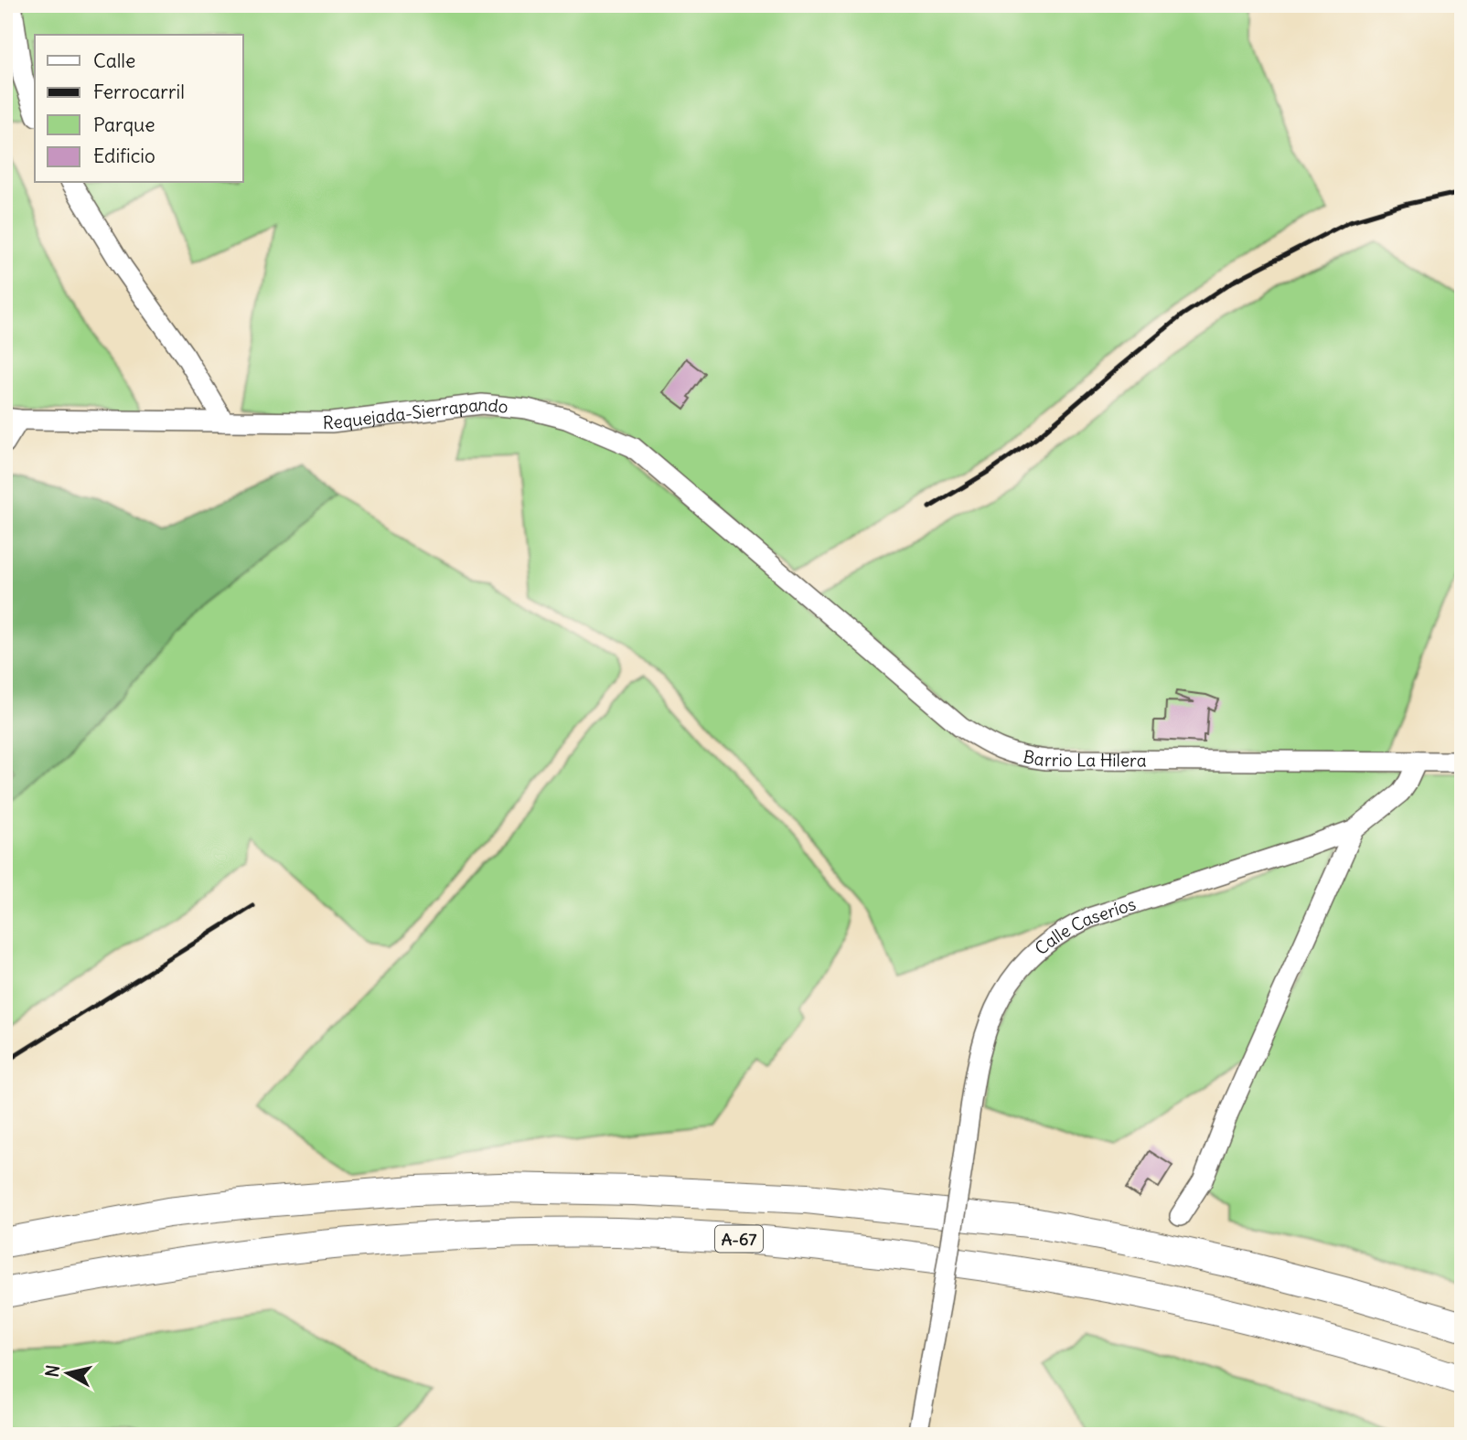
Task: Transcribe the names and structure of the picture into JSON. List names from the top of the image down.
{
  "streets": {
    "highway": ["A-67"],
    "street": ["Requejada-Sierrapando", "Barrio La Hilera", "Calle Caseríos"]
  },
  "crossings": [
    ["Requejada-Sierrapando", "Barrio La Hilera"],
    ["Barrio La Hilera", "Calle Caseríos"]
  ],
  "legend": [
    "Calle",
    "Ferrocarril",
    "Parque",
    "Edificio"
  ],
  "north": "left"
}
